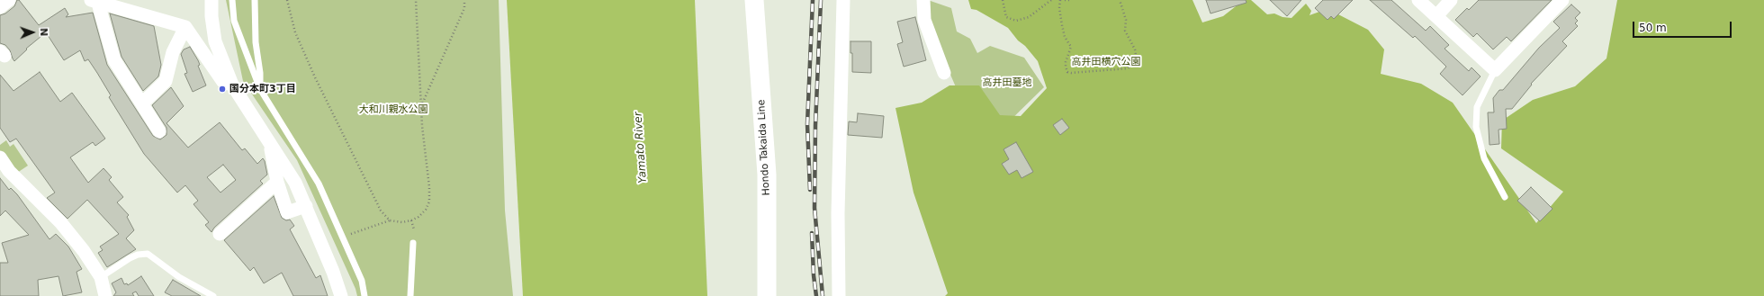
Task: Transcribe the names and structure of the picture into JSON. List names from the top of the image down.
{
  "streets": {
    "main road": ["Hondo Takaida Line"]
  },
  "water": ["Yamato River"],
  "parks": ["高井田横穴公園", "高井田墓地", "大和川親水公園"],
  "places": ["国分本町3丁目"],
  "scale_bar": "50 m",
  "north": "right"
}
